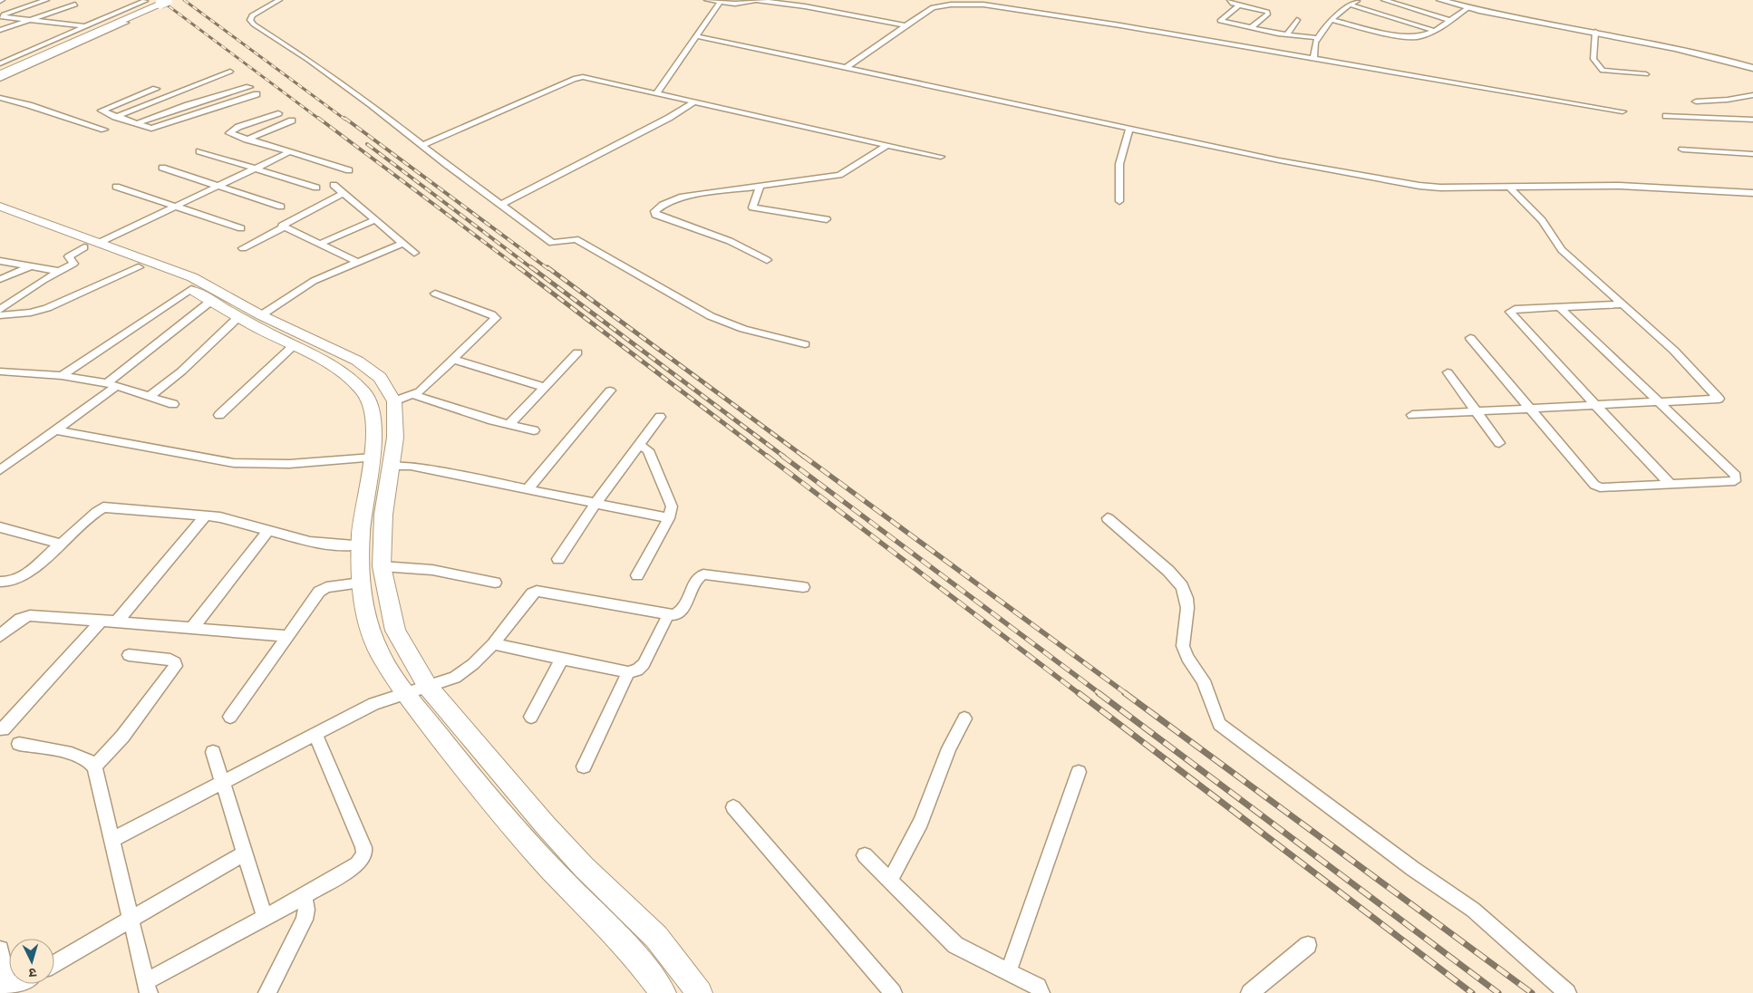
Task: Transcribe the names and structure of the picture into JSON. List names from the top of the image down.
{
  "north": "bottom"
}
